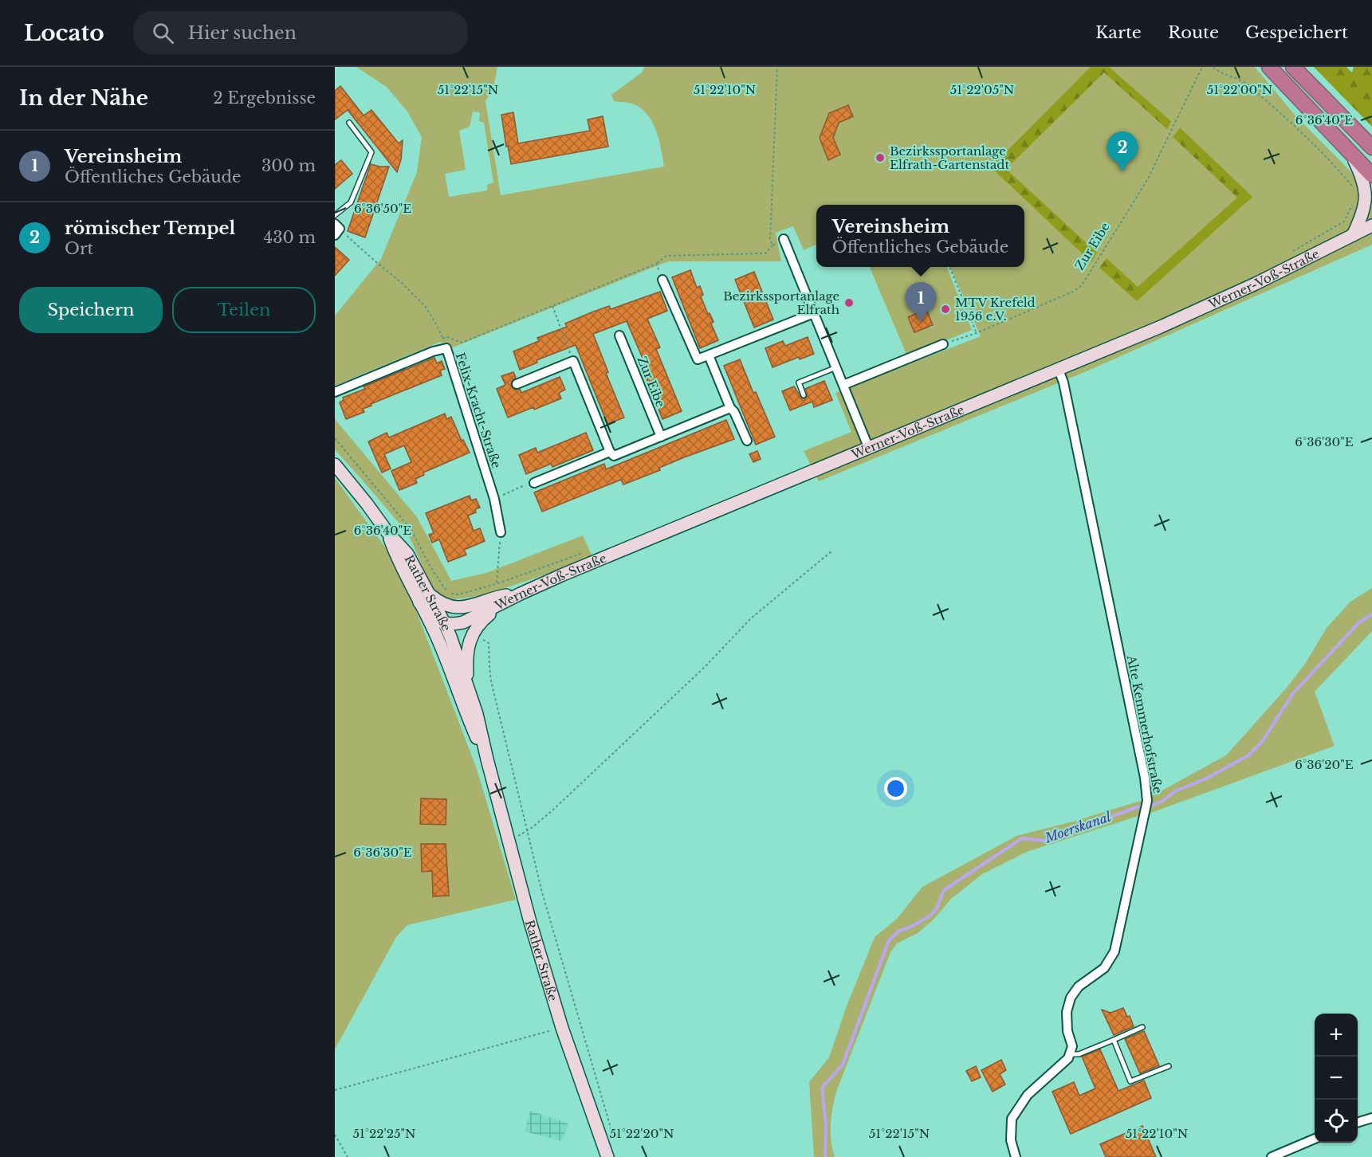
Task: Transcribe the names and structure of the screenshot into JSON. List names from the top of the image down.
{
  "streets": {
    "main road": ["Werner-Voß-Straße", "Rather Straße"],
    "street": ["Zur Eibe", "Felix-Kracht-Straße", "Alte Kemmerhofstraße"]
  },
  "crossings": [
    ["Werner-Voß-Straße", "Rather Straße"],
    ["Werner-Voß-Straße", "Alte Kemmerhofstraße"]
  ],
  "water": ["Moerskanal"],
  "places": ["Bezirkssportanlage Elfrath-Gartenstadt", "Bezirkssportanlage Elfrath", "MTV Krefeld 1956 e.V."],
  "page": {
    "header": "Locato",
    "search": "Hier suchen",
    "nav": ["Karte", "Route", "Gespeichert"],
    "heading": ["In der Nähe", "2 Ergebnisse"],
    "list": [
      {
        "mark": "1",
        "name": "Vereinsheim",
        "note": "Öffentliches Gebäude",
        "value": "300 m"
      },
      {
        "mark": "2",
        "name": "römischer Tempel",
        "note": "Ort",
        "value": "430 m"
      }
    ],
    "pins": ["2", "1"],
    "popup": ["Vereinsheim", "Öffentliches Gebäude"],
    "buttons": ["Speichern", "Teilen"],
    "map_buttons": ["+", "−"]
  },
  "coordinates": [
    "51°22'15\"N",
    "51°22'10\"N",
    "51°22'05\"N",
    "51°22'00\"N",
    "6°36'40\"E",
    "6°36'50\"E",
    "6°36'30\"E",
    "6°36'20\"E",
    "51°22'25\"N",
    "51°22'20\"N"
  ]
}
